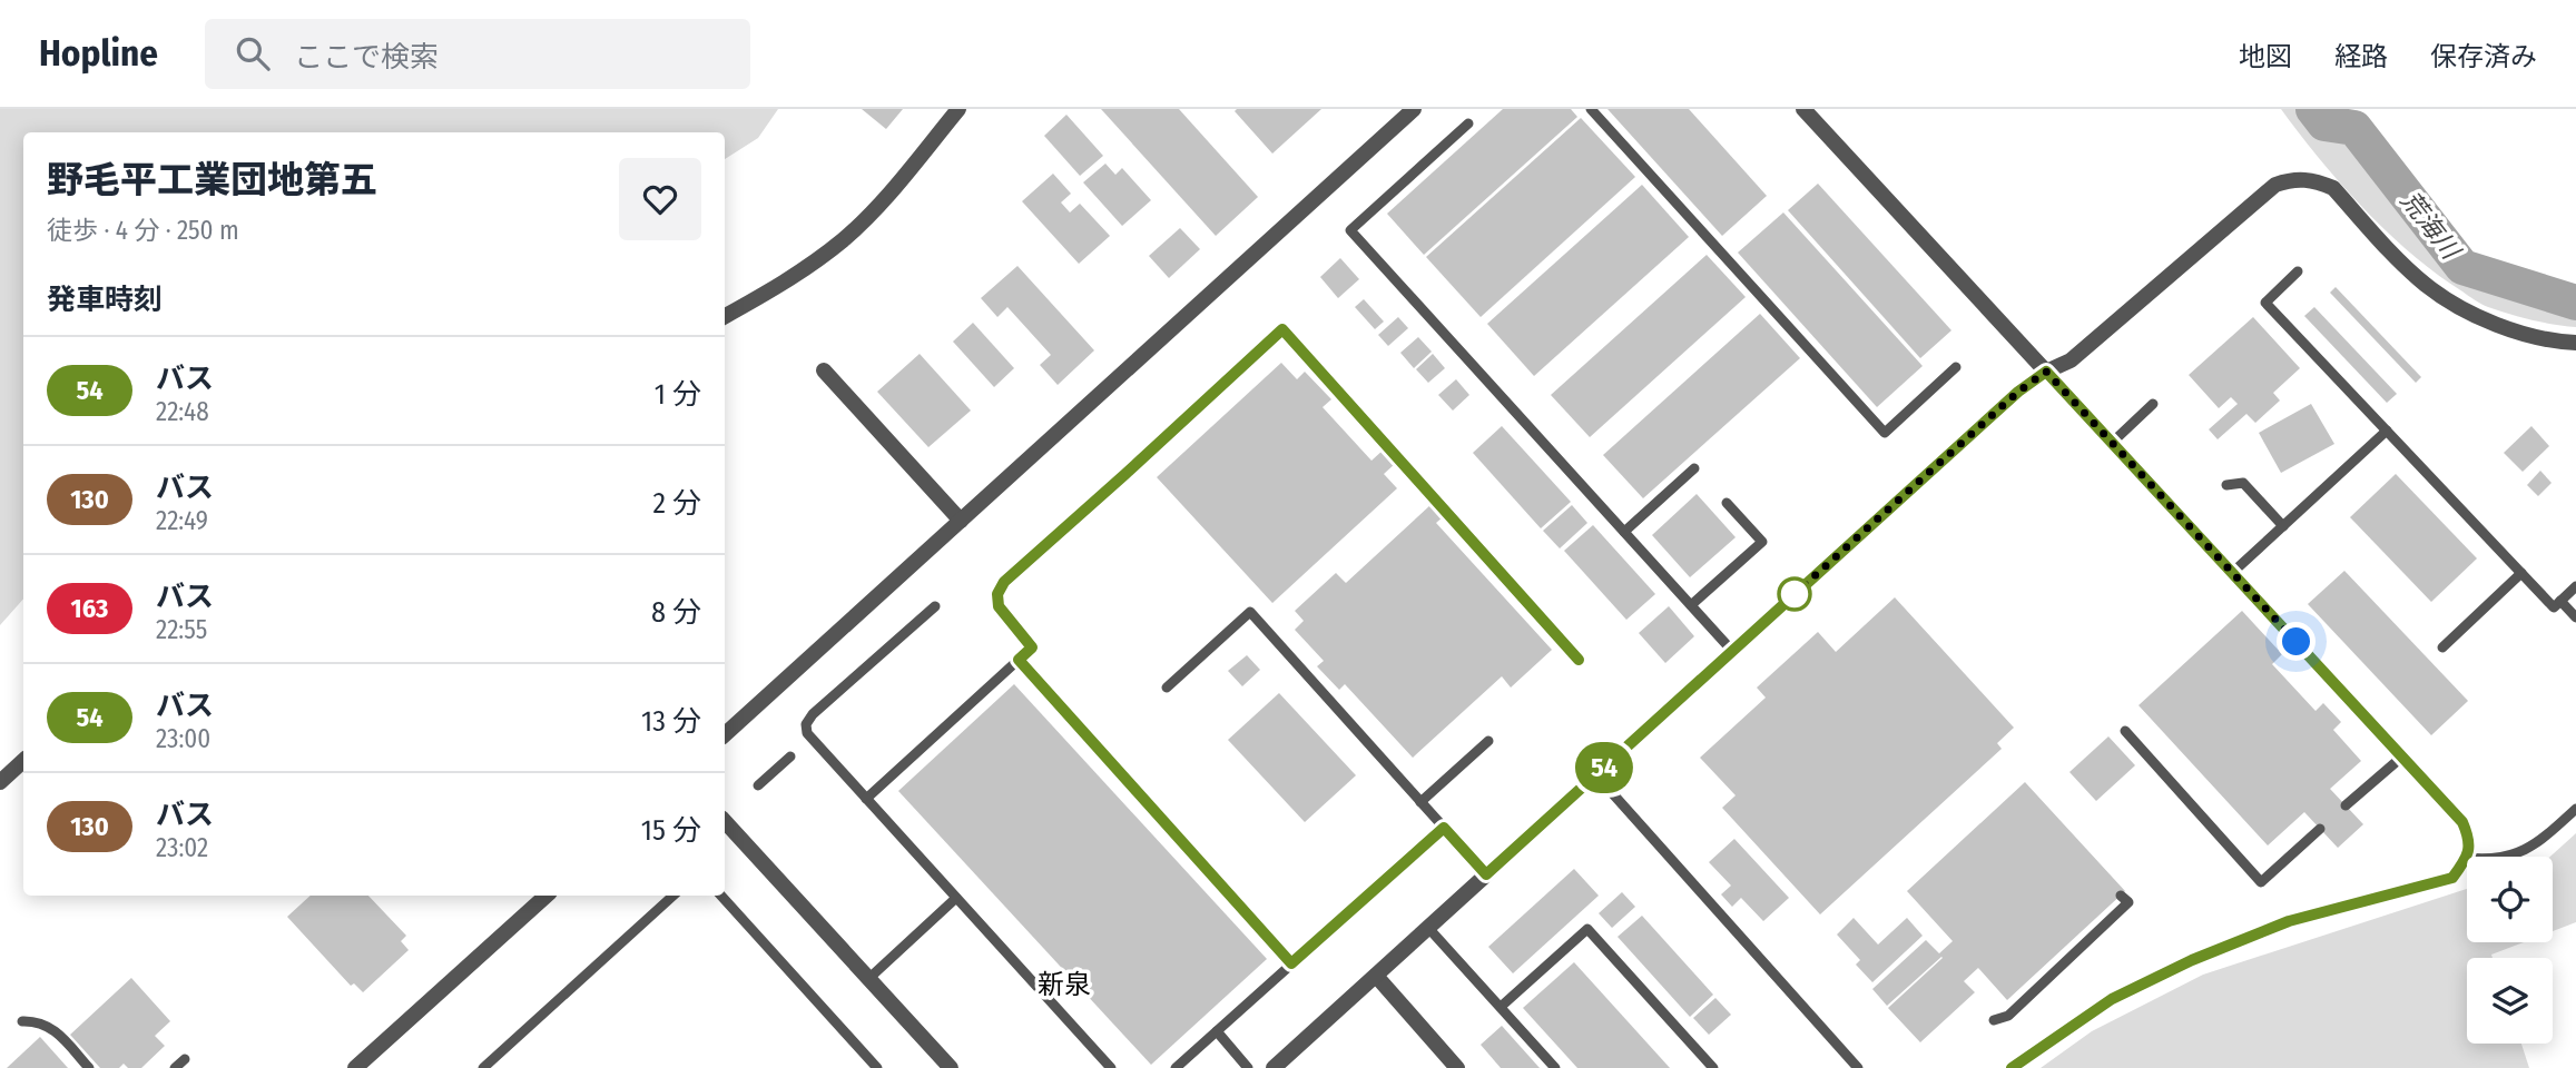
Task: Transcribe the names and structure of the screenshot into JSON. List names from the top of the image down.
{
  "districts": ["新泉"],
  "water": ["荒海川"],
  "lines": ["bus line 54"],
  "page": {
    "header": "Hopline",
    "search": "ここで検索",
    "nav": ["地図", "経路", "保存済み"],
    "on_map": "54",
    "heading": [
      ["野毛平工業団地第五", "徒歩 · 4 分 · 250 m"],
      "発車時刻"
    ],
    "list": [
      {
        "mark": "54",
        "name": "バス",
        "note": "22:48",
        "value": "1 分"
      },
      {
        "mark": "130",
        "name": "バス",
        "note": "22:49",
        "value": "2 分"
      },
      {
        "mark": "163",
        "name": "バス",
        "note": "22:55",
        "value": "8 分"
      },
      {
        "mark": "54",
        "name": "バス",
        "note": "23:00",
        "value": "13 分"
      },
      {
        "mark": "130",
        "name": "バス",
        "note": "23:02",
        "value": "15 分"
      }
    ]
  }
}
